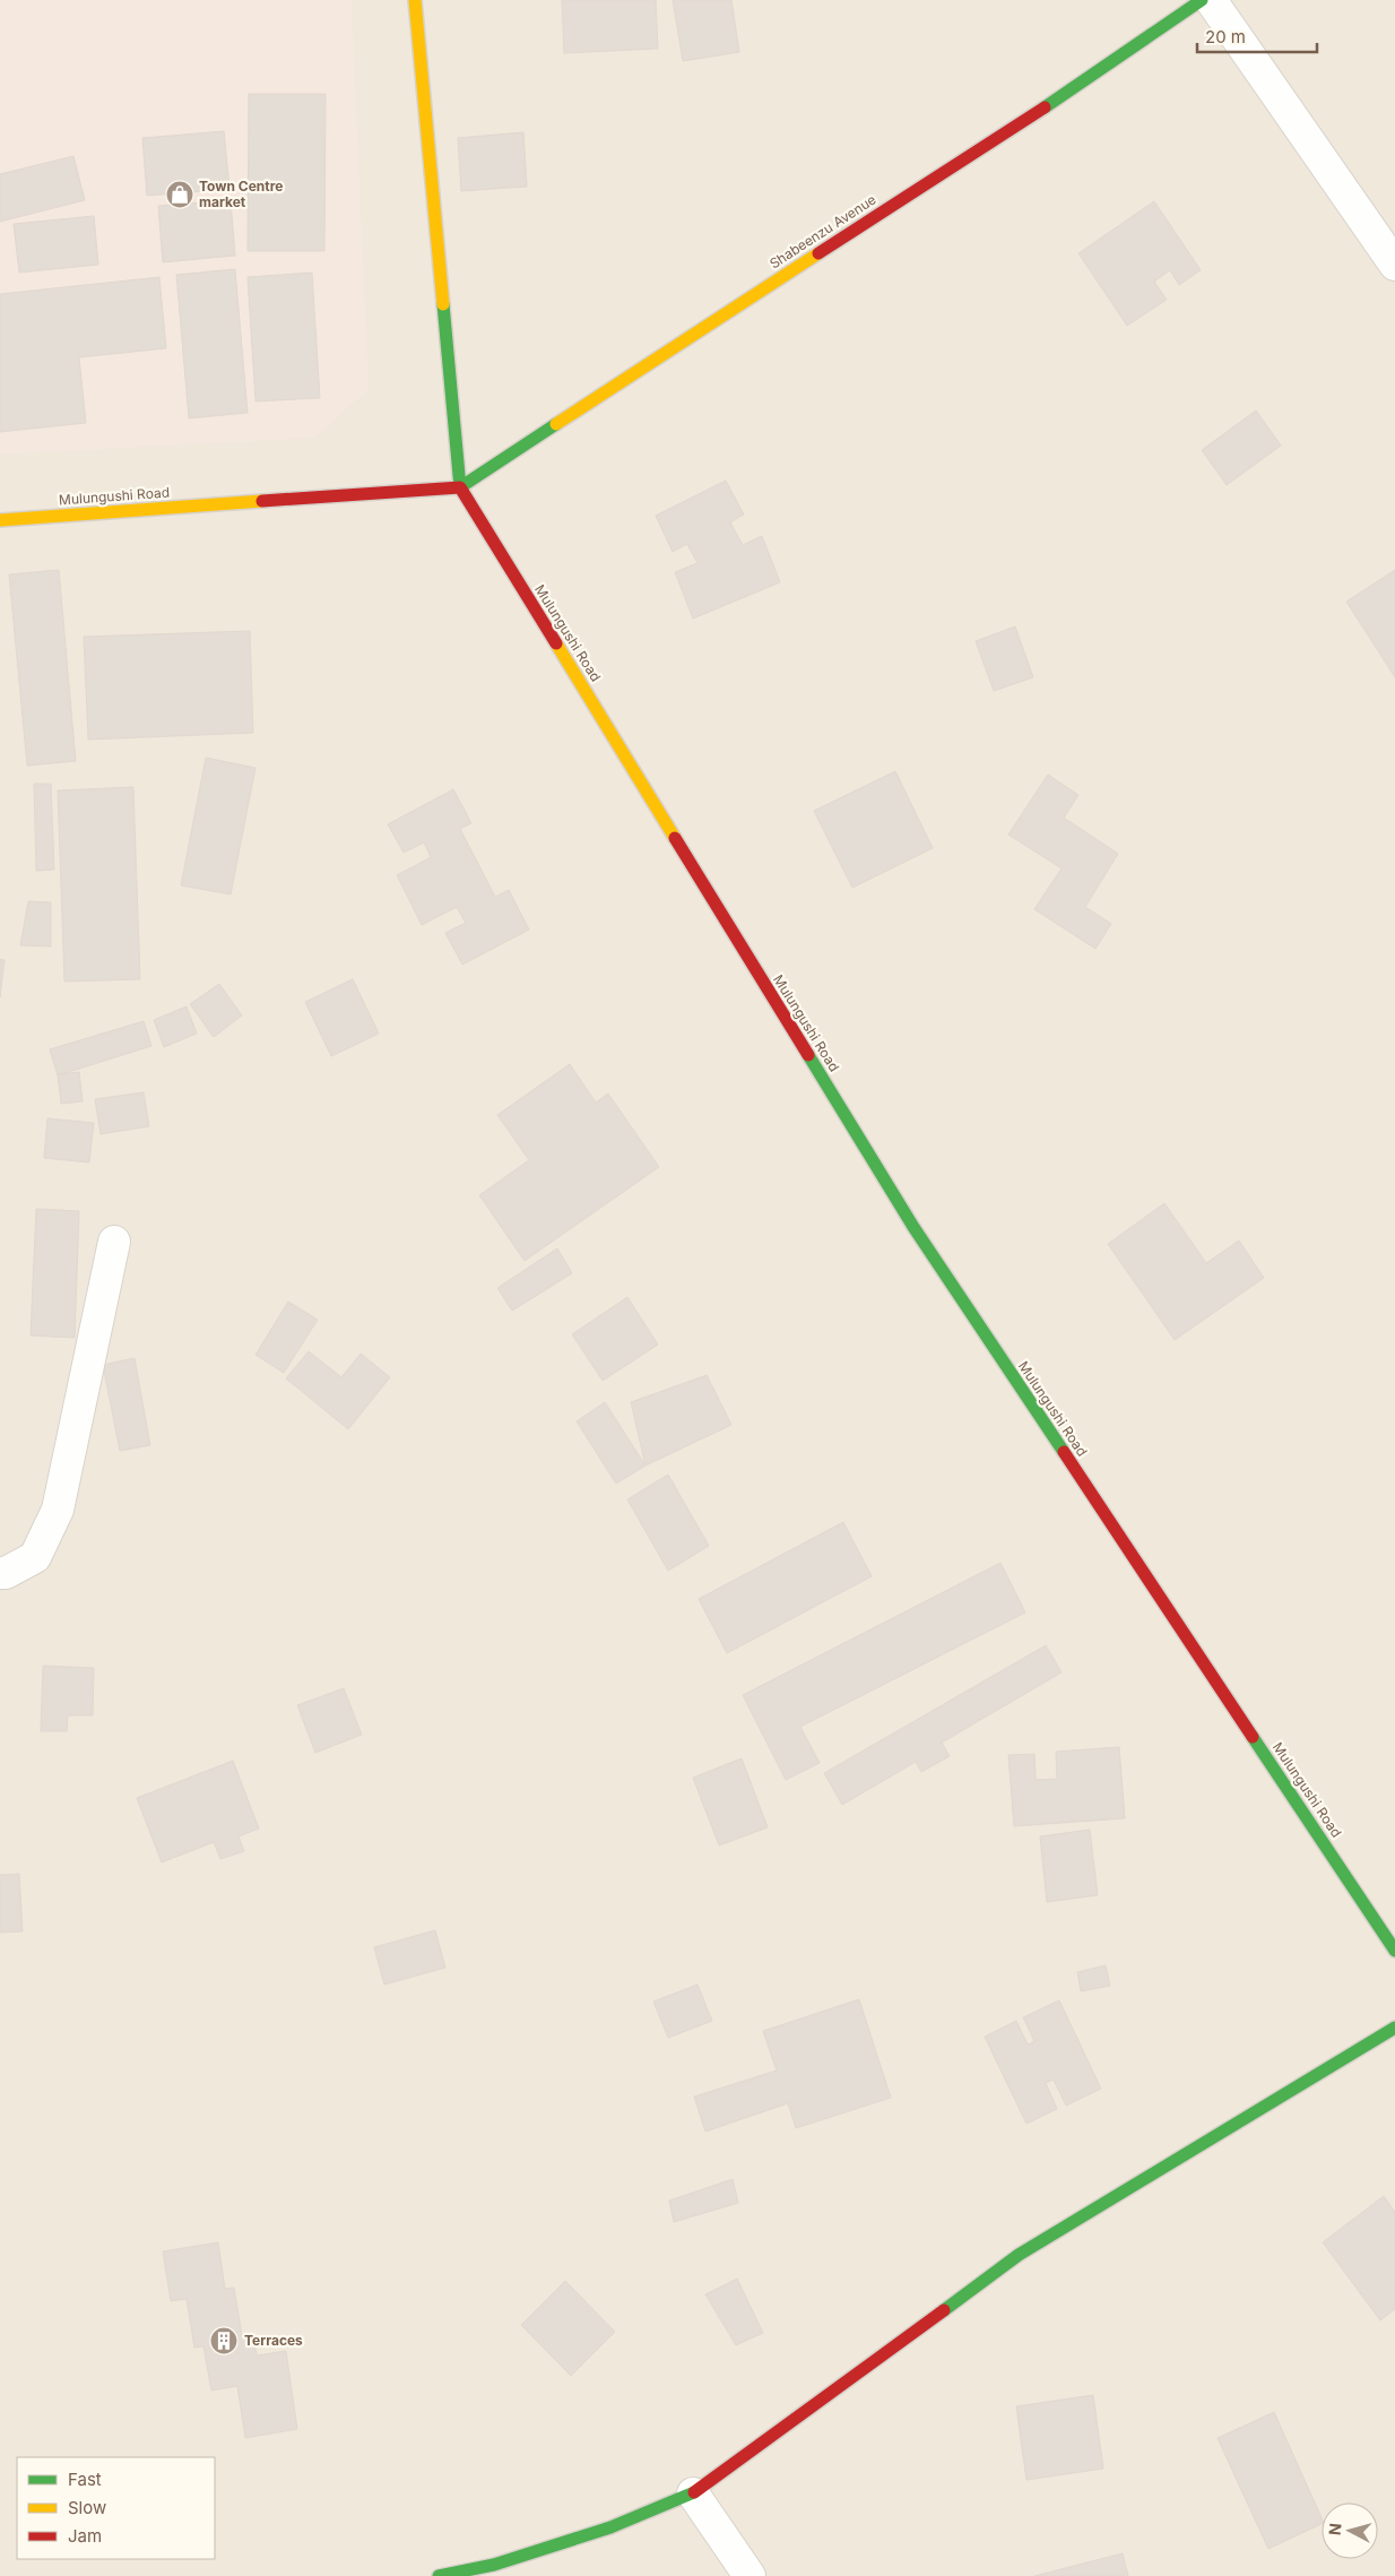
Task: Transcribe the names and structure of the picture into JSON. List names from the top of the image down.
{
  "streets": {
    "street": ["Shabeenzu Avenue", "Mulungushi Road"]
  },
  "crossings": [
    ["Shabeenzu Avenue", "Mulungushi Road"]
  ],
  "places": {
    "shop": ["Town Centre market"],
    "building": ["Terraces"]
  },
  "legend": ["Fast", "Slow", "Jam"],
  "scale_bar": "20 m",
  "north": "left"
}
